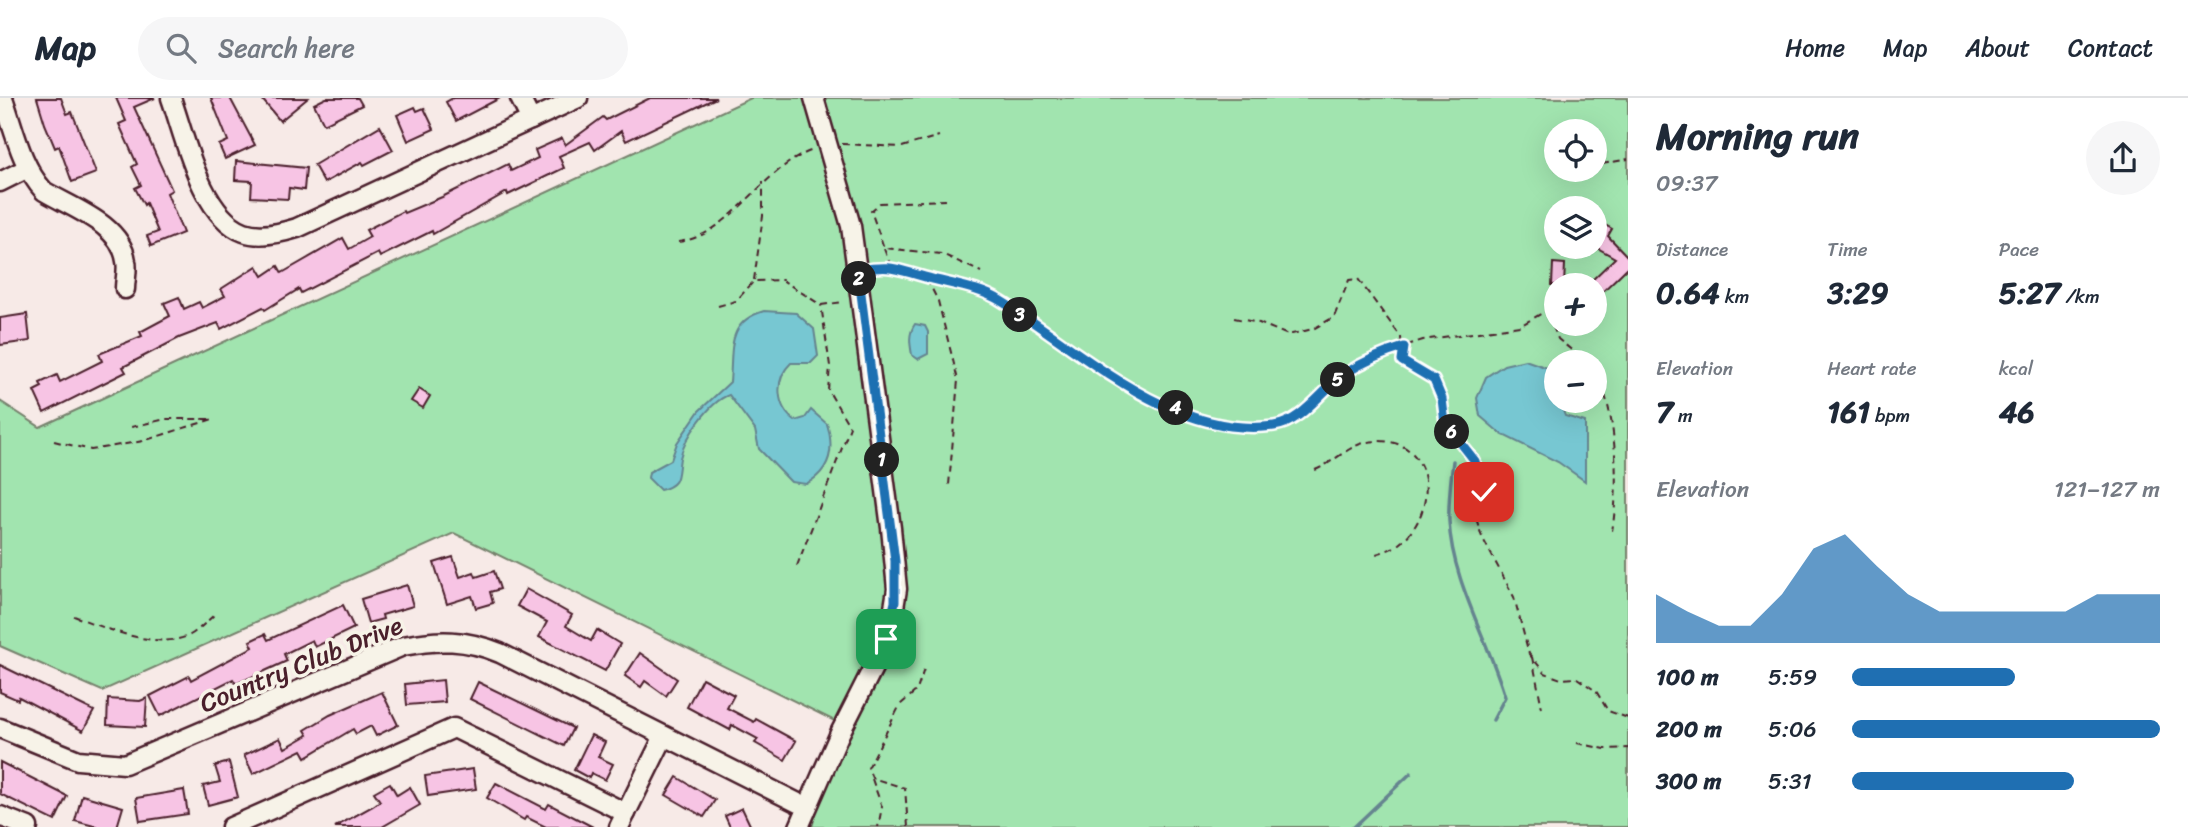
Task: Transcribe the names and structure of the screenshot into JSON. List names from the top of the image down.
{
  "streets": {
    "street": ["Country Club Drive"]
  },
  "page": {
    "header": "Map",
    "search": "Search here",
    "nav": [
      "Home",
      "Map",
      "About",
      "Contact"
    ],
    "heading": ["Morning run", "09:37"],
    "map_buttons": ["+", "−"],
    "stats": [
      ["Distance", "0.64 km"],
      ["Time", "3:29"],
      ["Pace", "5:27 /km"],
      ["Elevation", "7 m"],
      ["Heart rate", "161 bpm"],
      ["kcal", "46"]
    ],
    "pins": [
      "2",
      "3",
      "5",
      "4",
      "6",
      "1"
    ],
    "chart": ["Elevation", "121–127 m"],
    "list": [
      {
        "name": "100 m",
        "note": "5:59"
      },
      {
        "name": "200 m",
        "note": "5:06"
      },
      {
        "name": "300 m",
        "note": "5:31"
      }
    ]
  }
}
